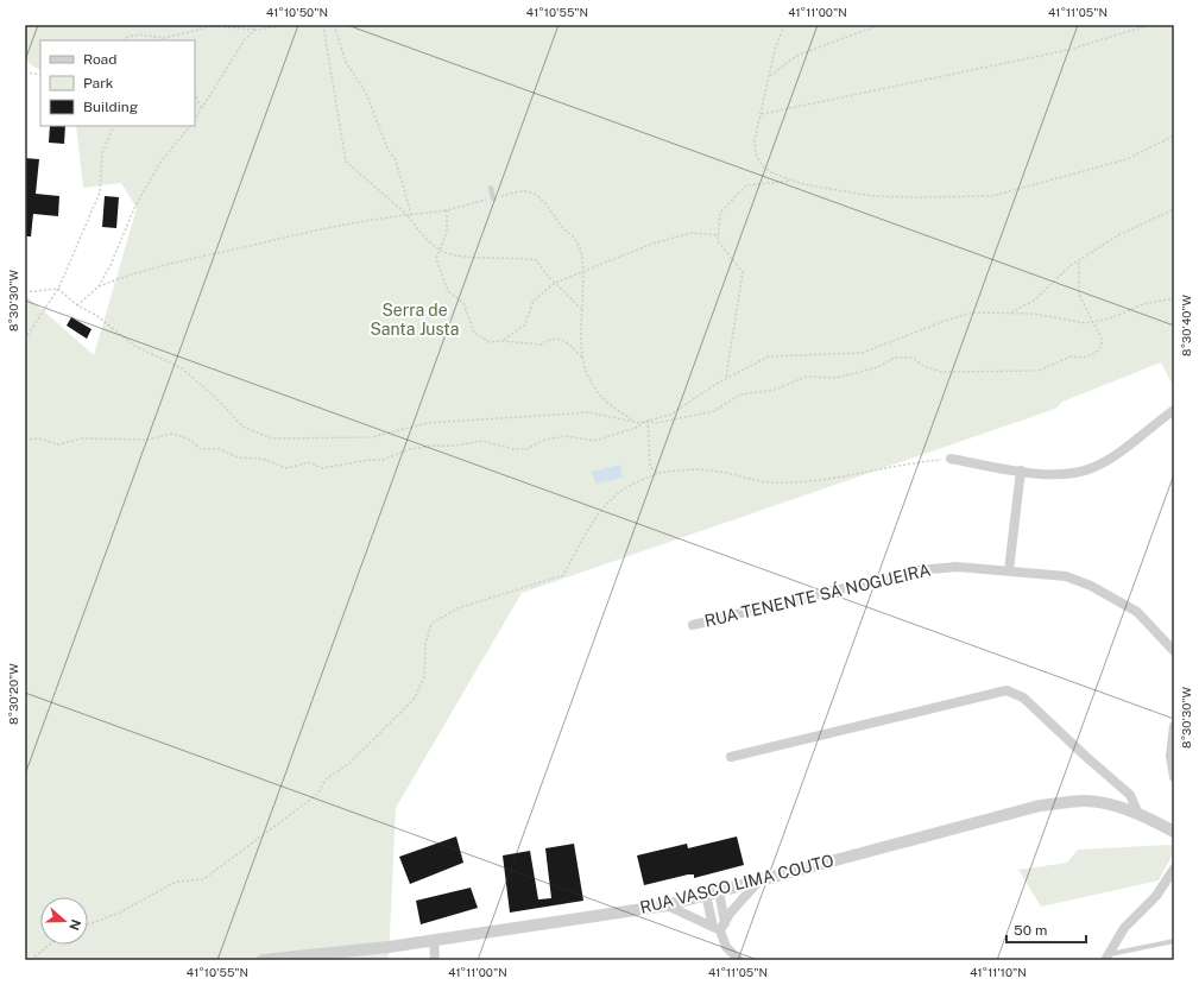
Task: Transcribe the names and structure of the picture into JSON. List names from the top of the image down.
{
  "streets": {
    "street": ["RUA TENENTE SÁ NOGUEIRA", "RUA VASCO LIMA COUTO"]
  },
  "parks": ["Serra de Santa Justa"],
  "legend": ["Road", "Park", "Building"],
  "scale_bar": "50 m",
  "north": "right",
  "coordinates": [
    "41°10'50\"N",
    "41°10'55\"N",
    "41°11'00\"N",
    "41°11'05\"N",
    "8°30'30\"W",
    "8°30'40\"W",
    "8°30'20\"W",
    "41°11'10\"N"
  ]
}
